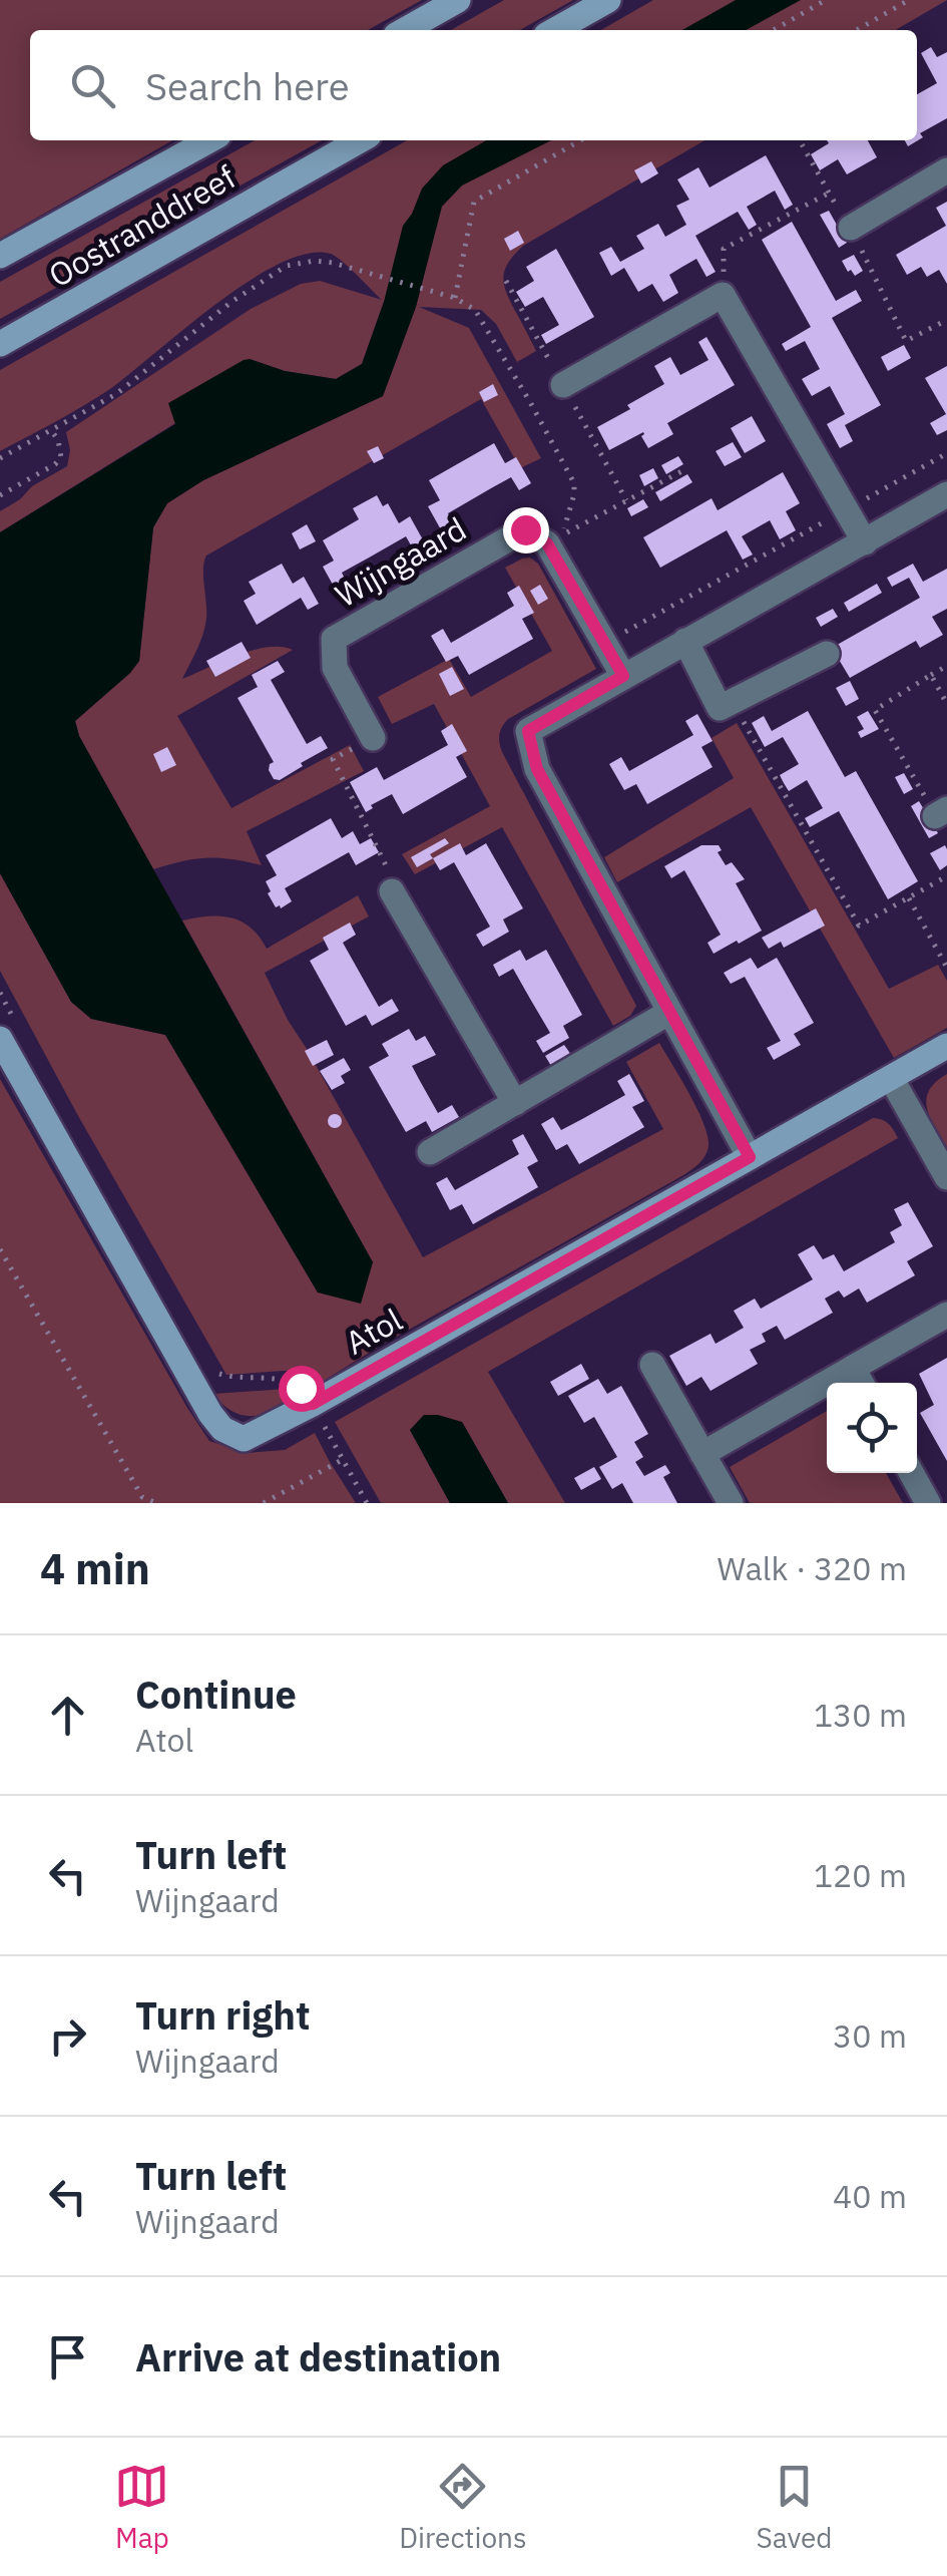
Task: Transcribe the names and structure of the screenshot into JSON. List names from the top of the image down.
{
  "streets": {
    "street": ["Oostranddreef", "Wijngaard", "Atol"]
  },
  "page": {
    "search": "Search here",
    "heading": ["4 min", "Walk · 320 m"],
    "list": [
      ["Continue", "Atol", "130 m"],
      ["Turn left", "Wijngaard", "120 m"],
      ["Turn right", "Wijngaard", "30 m"],
      ["Turn left", "Wijngaard", "40 m"],
      "Arrive at destination"
    ],
    "nav": ["Map", "Directions", "Saved"]
  }
}
